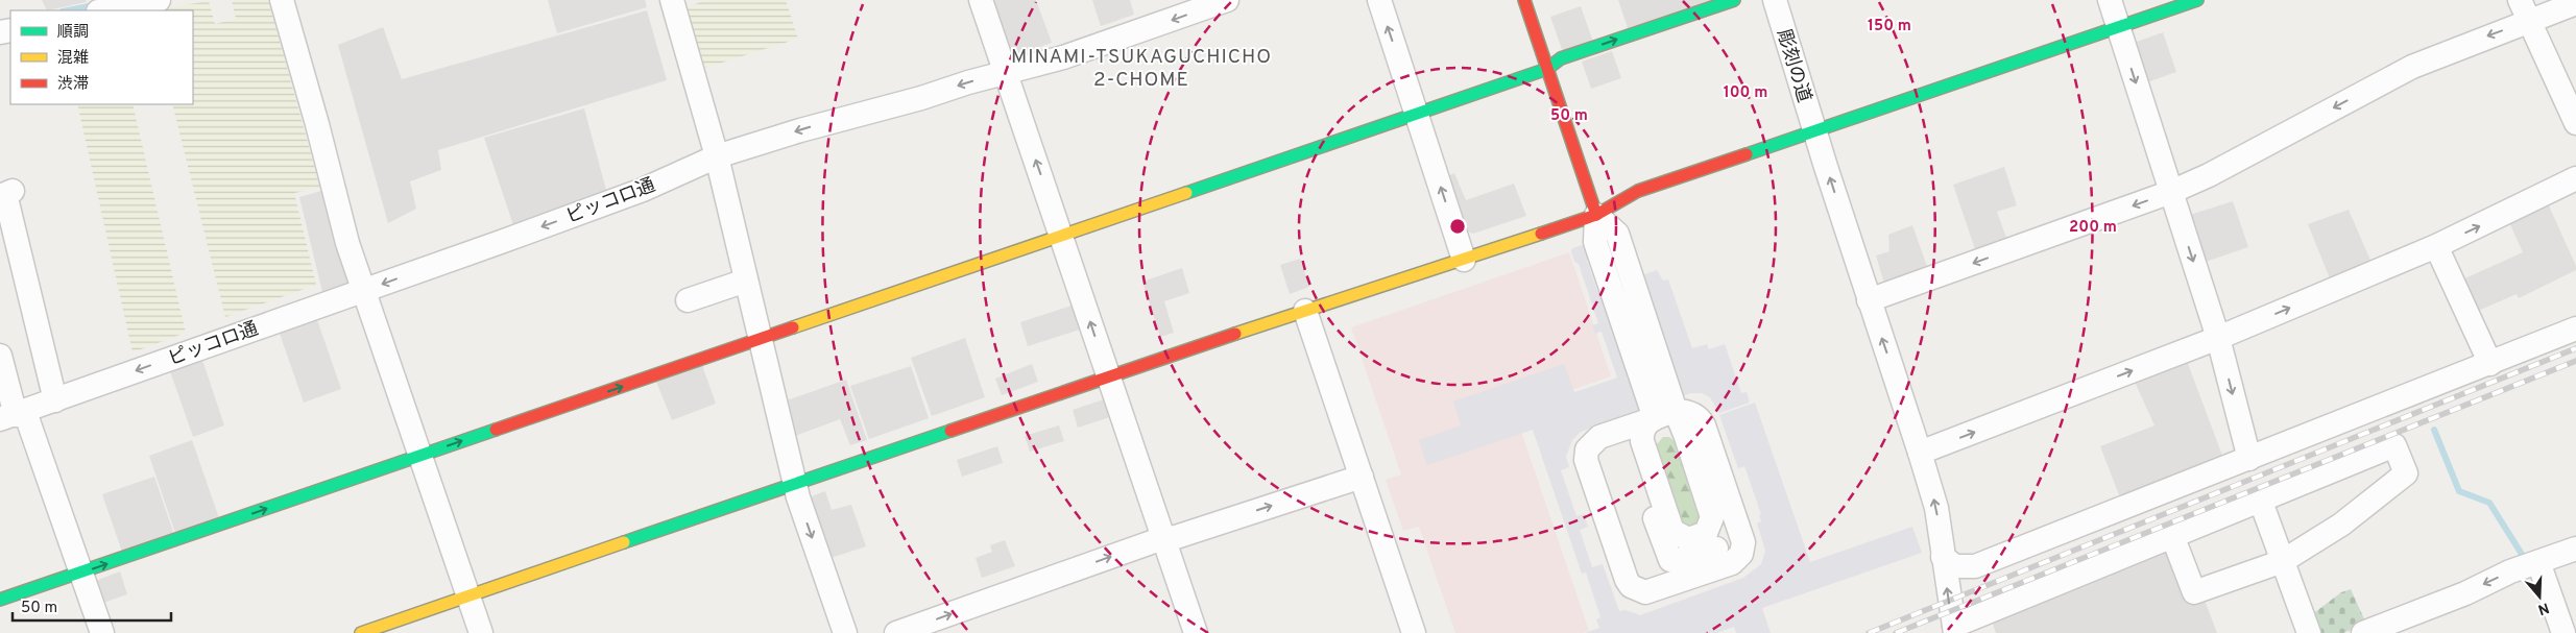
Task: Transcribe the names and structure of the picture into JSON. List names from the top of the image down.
{
  "streets": {
    "street": ["彫刻の道", "ピッコロ通"]
  },
  "one_way": ["彫刻の道"],
  "districts": ["MINAMI-TSUKAGUCHICHO 2-CHOME"],
  "legend": ["順調", "混雑", "渋滞"],
  "scale_bar": "50 m",
  "north": "bottom",
  "rings": [
    "150 m",
    "100 m",
    "50 m",
    "200 m"
  ]
}
